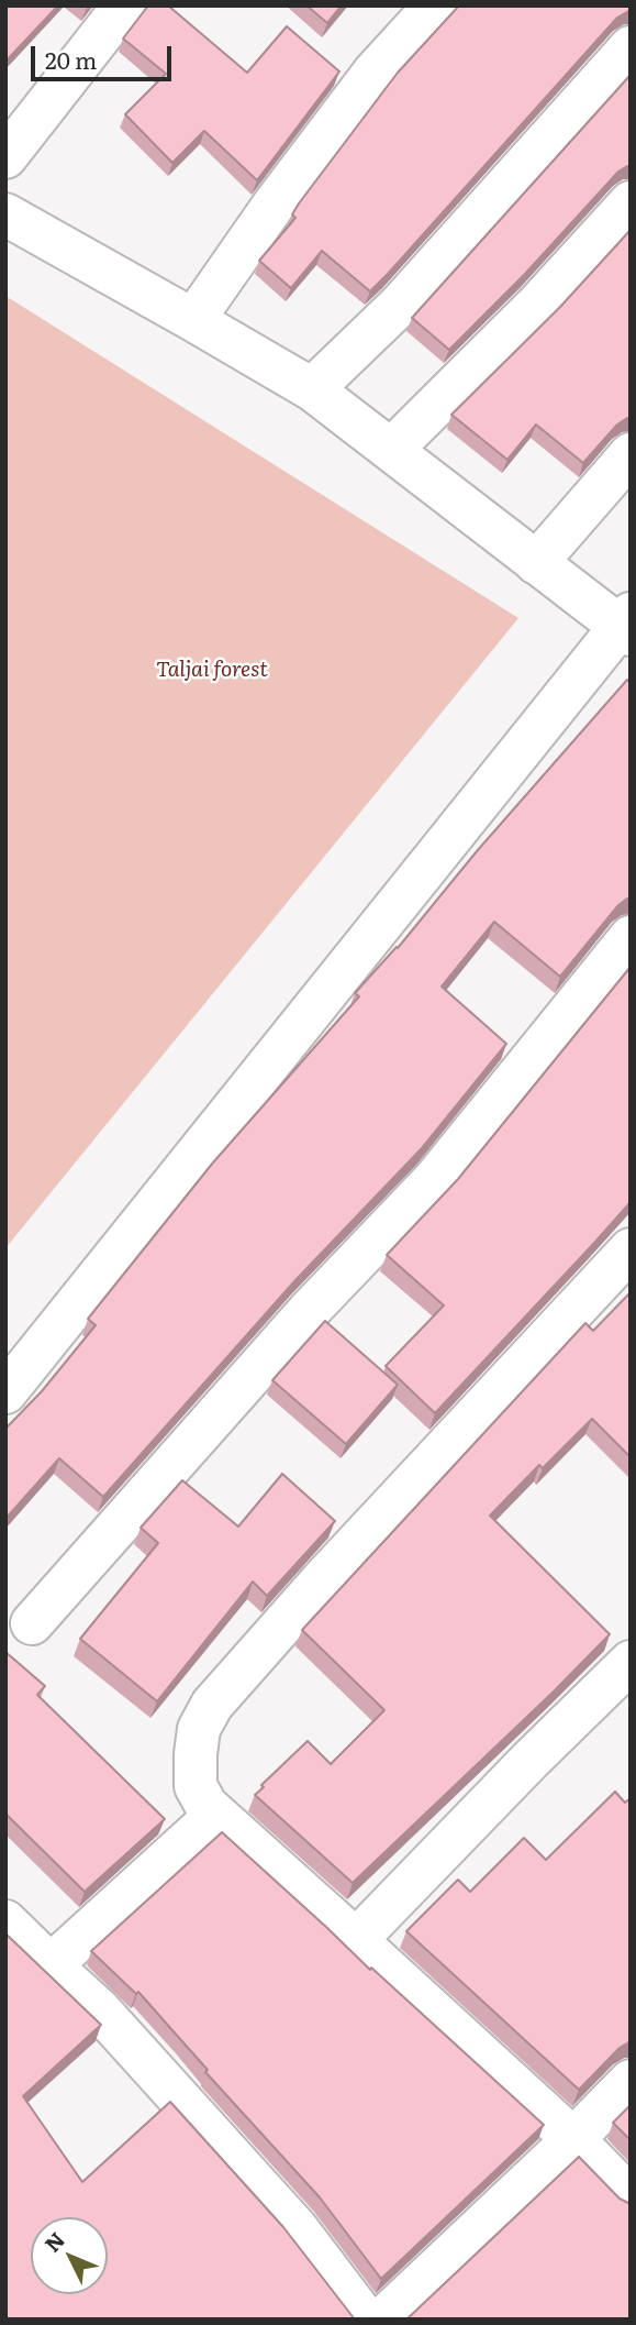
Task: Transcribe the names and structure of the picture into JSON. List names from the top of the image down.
{
  "parks": ["Taljai forest"],
  "scale_bar": "20 m",
  "north": "top left"
}
